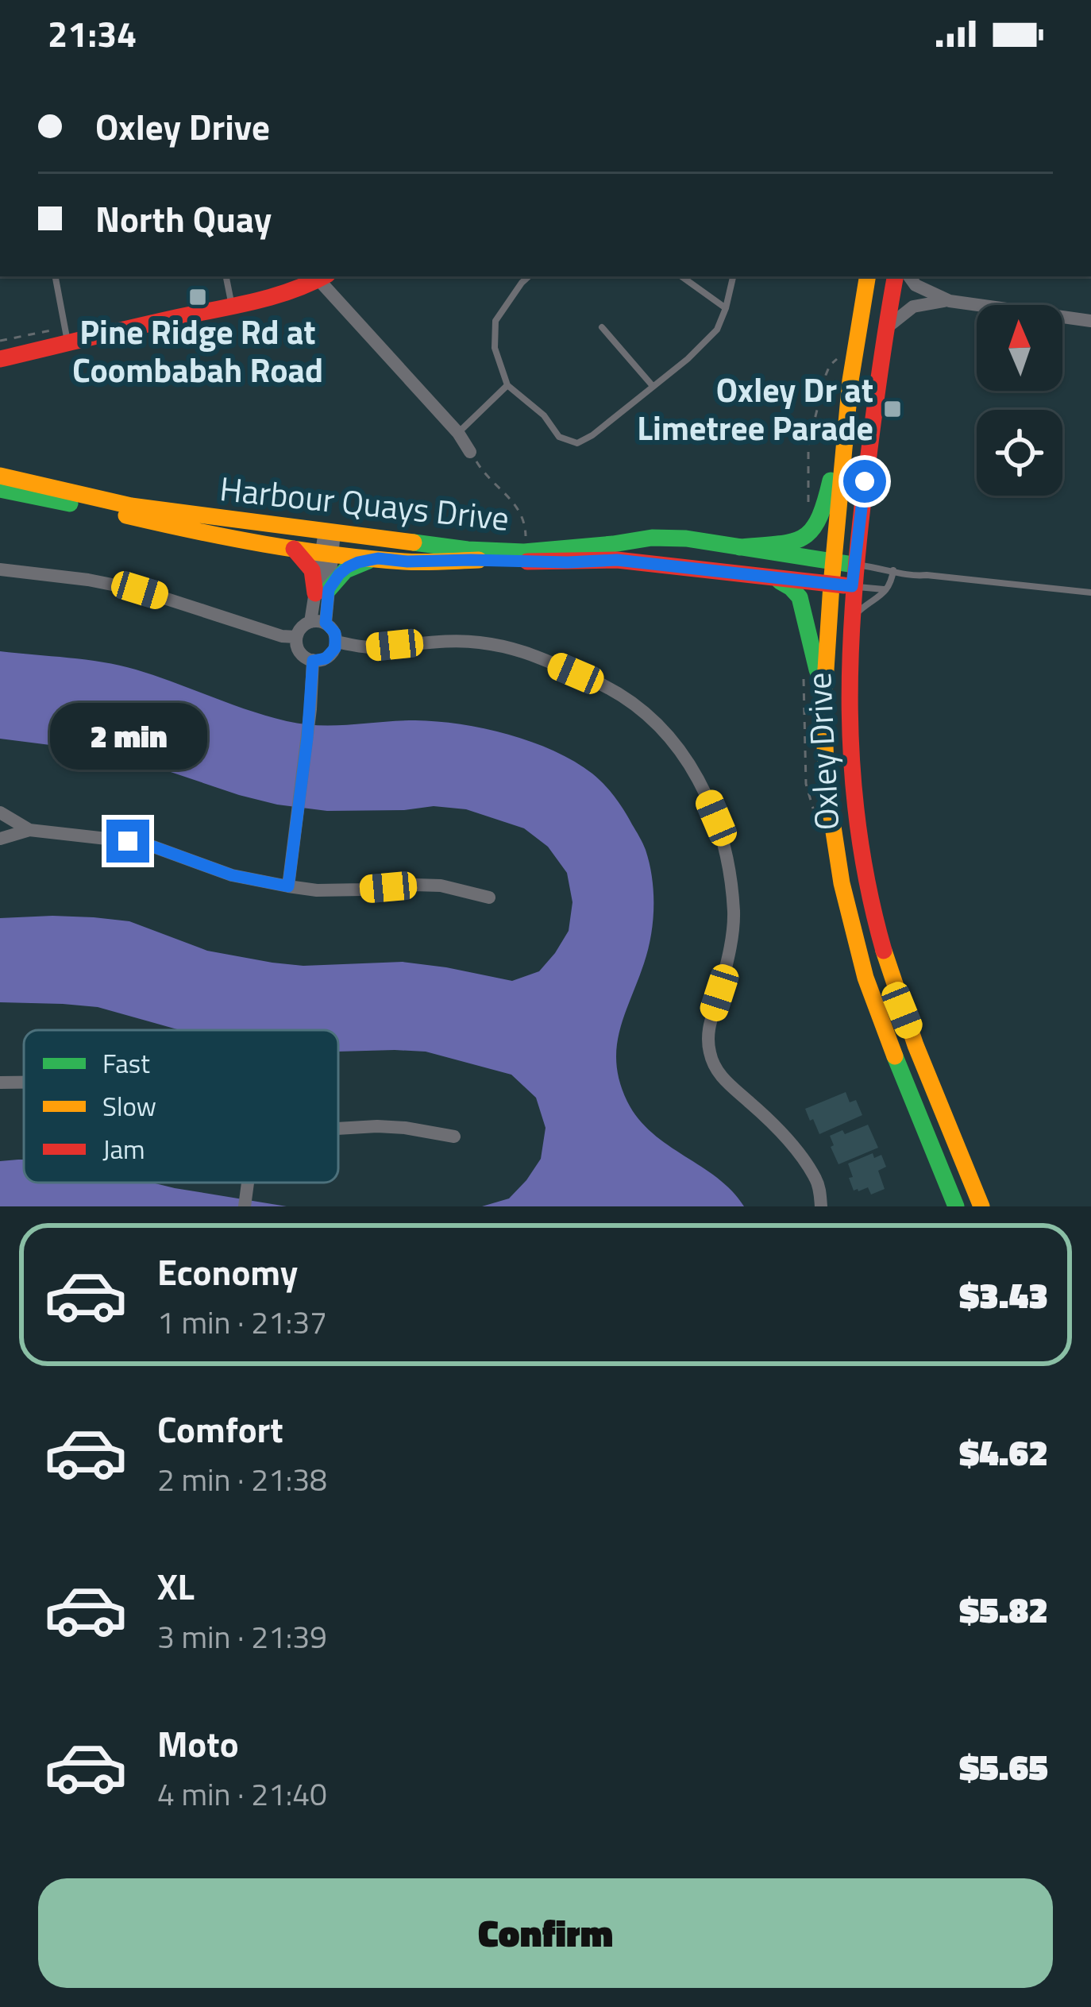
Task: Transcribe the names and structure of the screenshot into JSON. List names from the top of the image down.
{
  "streets": {
    "street": ["Harbour Quays Drive", "Oxley Drive"]
  },
  "crossings": [
    ["Harbour Quays Drive", "Oxley Drive"]
  ],
  "places": {
    "transit": ["Pine Ridge Rd at Coombabah Road", "Oxley Dr at Limetree Parade"]
  },
  "legend": ["Fast", "Slow", "Jam"],
  "north": "top",
  "page": {
    "status": "21:34",
    "banner": ["Oxley Drive", "North Quay"],
    "bubble": "2 min",
    "list": [
      {
        "name": "Economy",
        "note": "1 min · 21:37",
        "value": "$3.43"
      },
      {
        "name": "Comfort",
        "note": "2 min · 21:38",
        "value": "$4.62"
      },
      {
        "name": "XL",
        "note": "3 min · 21:39",
        "value": "$5.82"
      },
      {
        "name": "Moto",
        "note": "4 min · 21:40",
        "value": "$5.65"
      }
    ],
    "buttons": "Confirm"
  }
}
